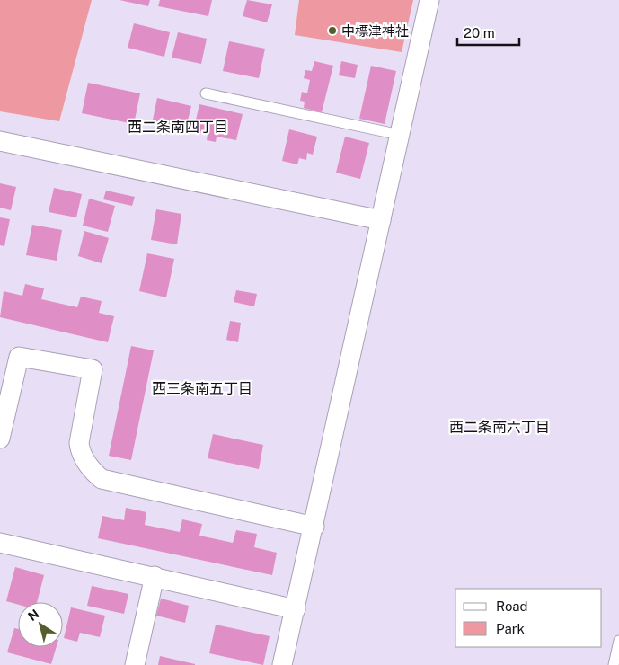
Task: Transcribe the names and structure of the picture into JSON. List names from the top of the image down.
{
  "districts": ["西二条南四丁目", "西三条南五丁目", "西二条南六丁目"],
  "places": ["中標津神社"],
  "legend": ["Road", "Park"],
  "scale_bar": "20 m",
  "north": "top left"
}
